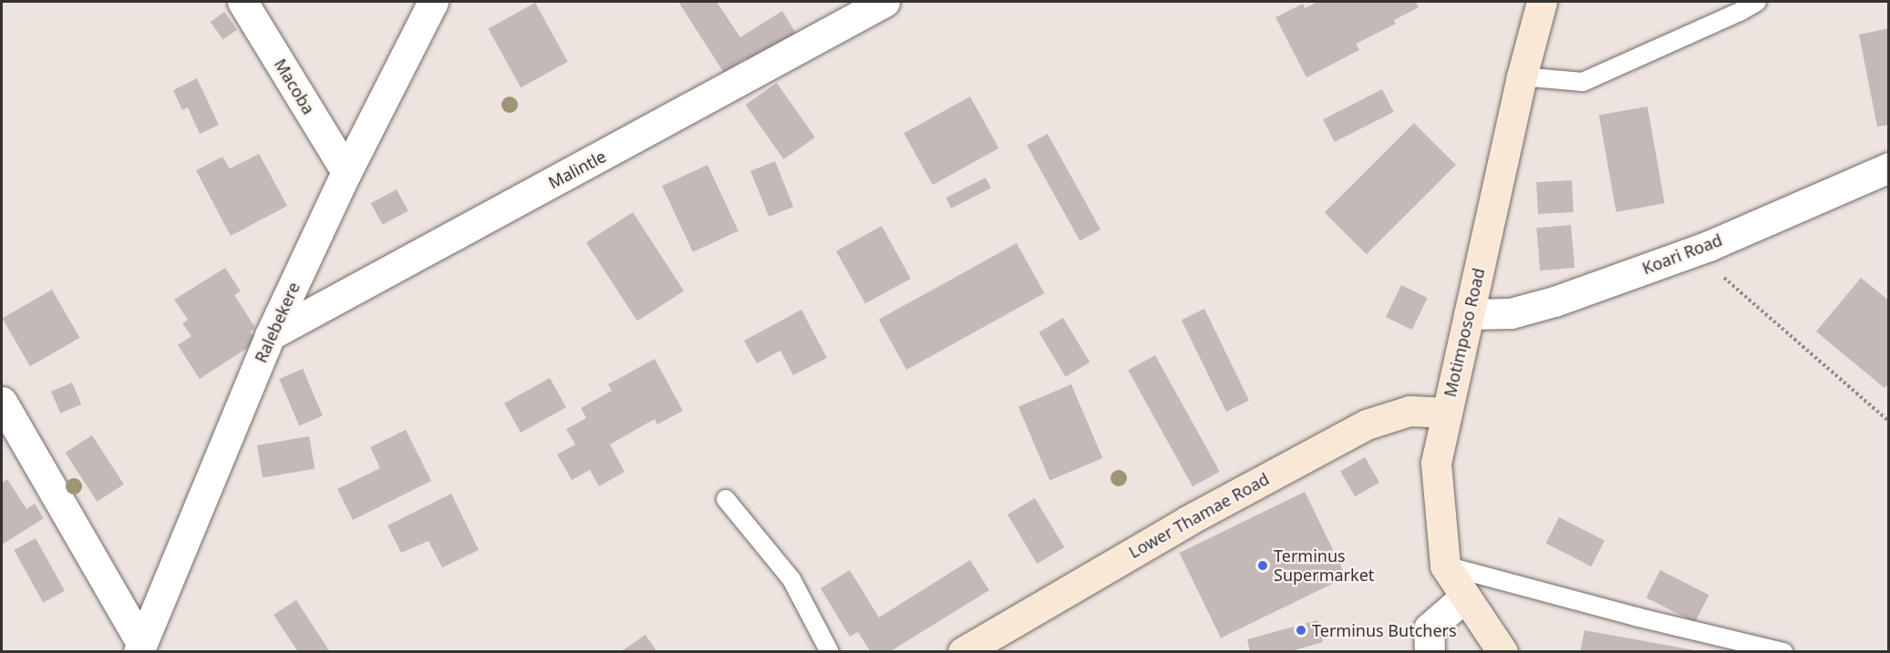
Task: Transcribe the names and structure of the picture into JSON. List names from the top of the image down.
{
  "streets": {
    "street": [
      "Macoba",
      "Malintle",
      "Koari Road",
      "Ralebekere",
      "Motimposo Road",
      "Lower Thamae Road"
    ]
  },
  "crossings": [
    ["Macoba", "Ralebekere"],
    ["Malintle", "Ralebekere"],
    ["Koari Road", "Motimposo Road"],
    ["Motimposo Road", "Lower Thamae Road"]
  ],
  "places": ["Terminus Supermarket", "Terminus Butchers"]
}
